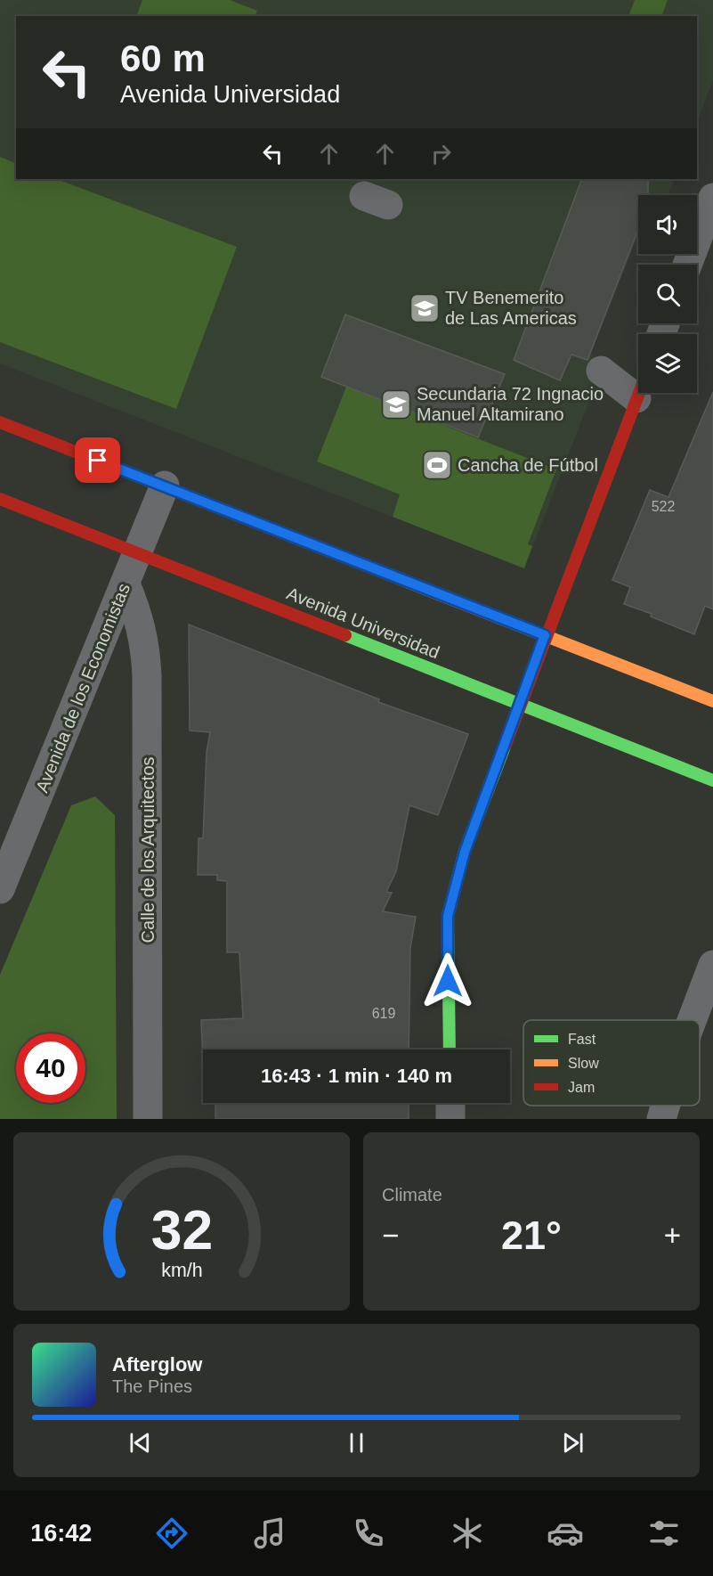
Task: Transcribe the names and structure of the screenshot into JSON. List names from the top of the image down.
{
  "streets": {
    "street": ["Avenida Universidad", "Avenida de los Economistas", "Calle de los Arquitectos"]
  },
  "crossings": [
    ["Avenida Universidad", "Avenida de los Economistas"],
    ["Avenida de los Economistas", "Calle de los Arquitectos"]
  ],
  "places": {
    "school or university": ["TV Benemerito de Las Americas", "Secundaria 72 Ingnacio Manuel Altamirano"],
    "sports": ["Cancha de Fútbol"]
  },
  "house_numbers": ["522", "619"],
  "legend": ["Fast", "Slow", "Jam"],
  "page": {
    "turn": ["60 m", "Avenida Universidad"],
    "limit": "40",
    "trip": "16:43 · 1 min · 140 m",
    "tile": "Climate",
    "heat": ["−", "21°", "+"],
    "song": ["Afterglow", "The Pines"],
    "tabs": "16:42",
    "gauge": ["32", "km/h"]
  }
}
